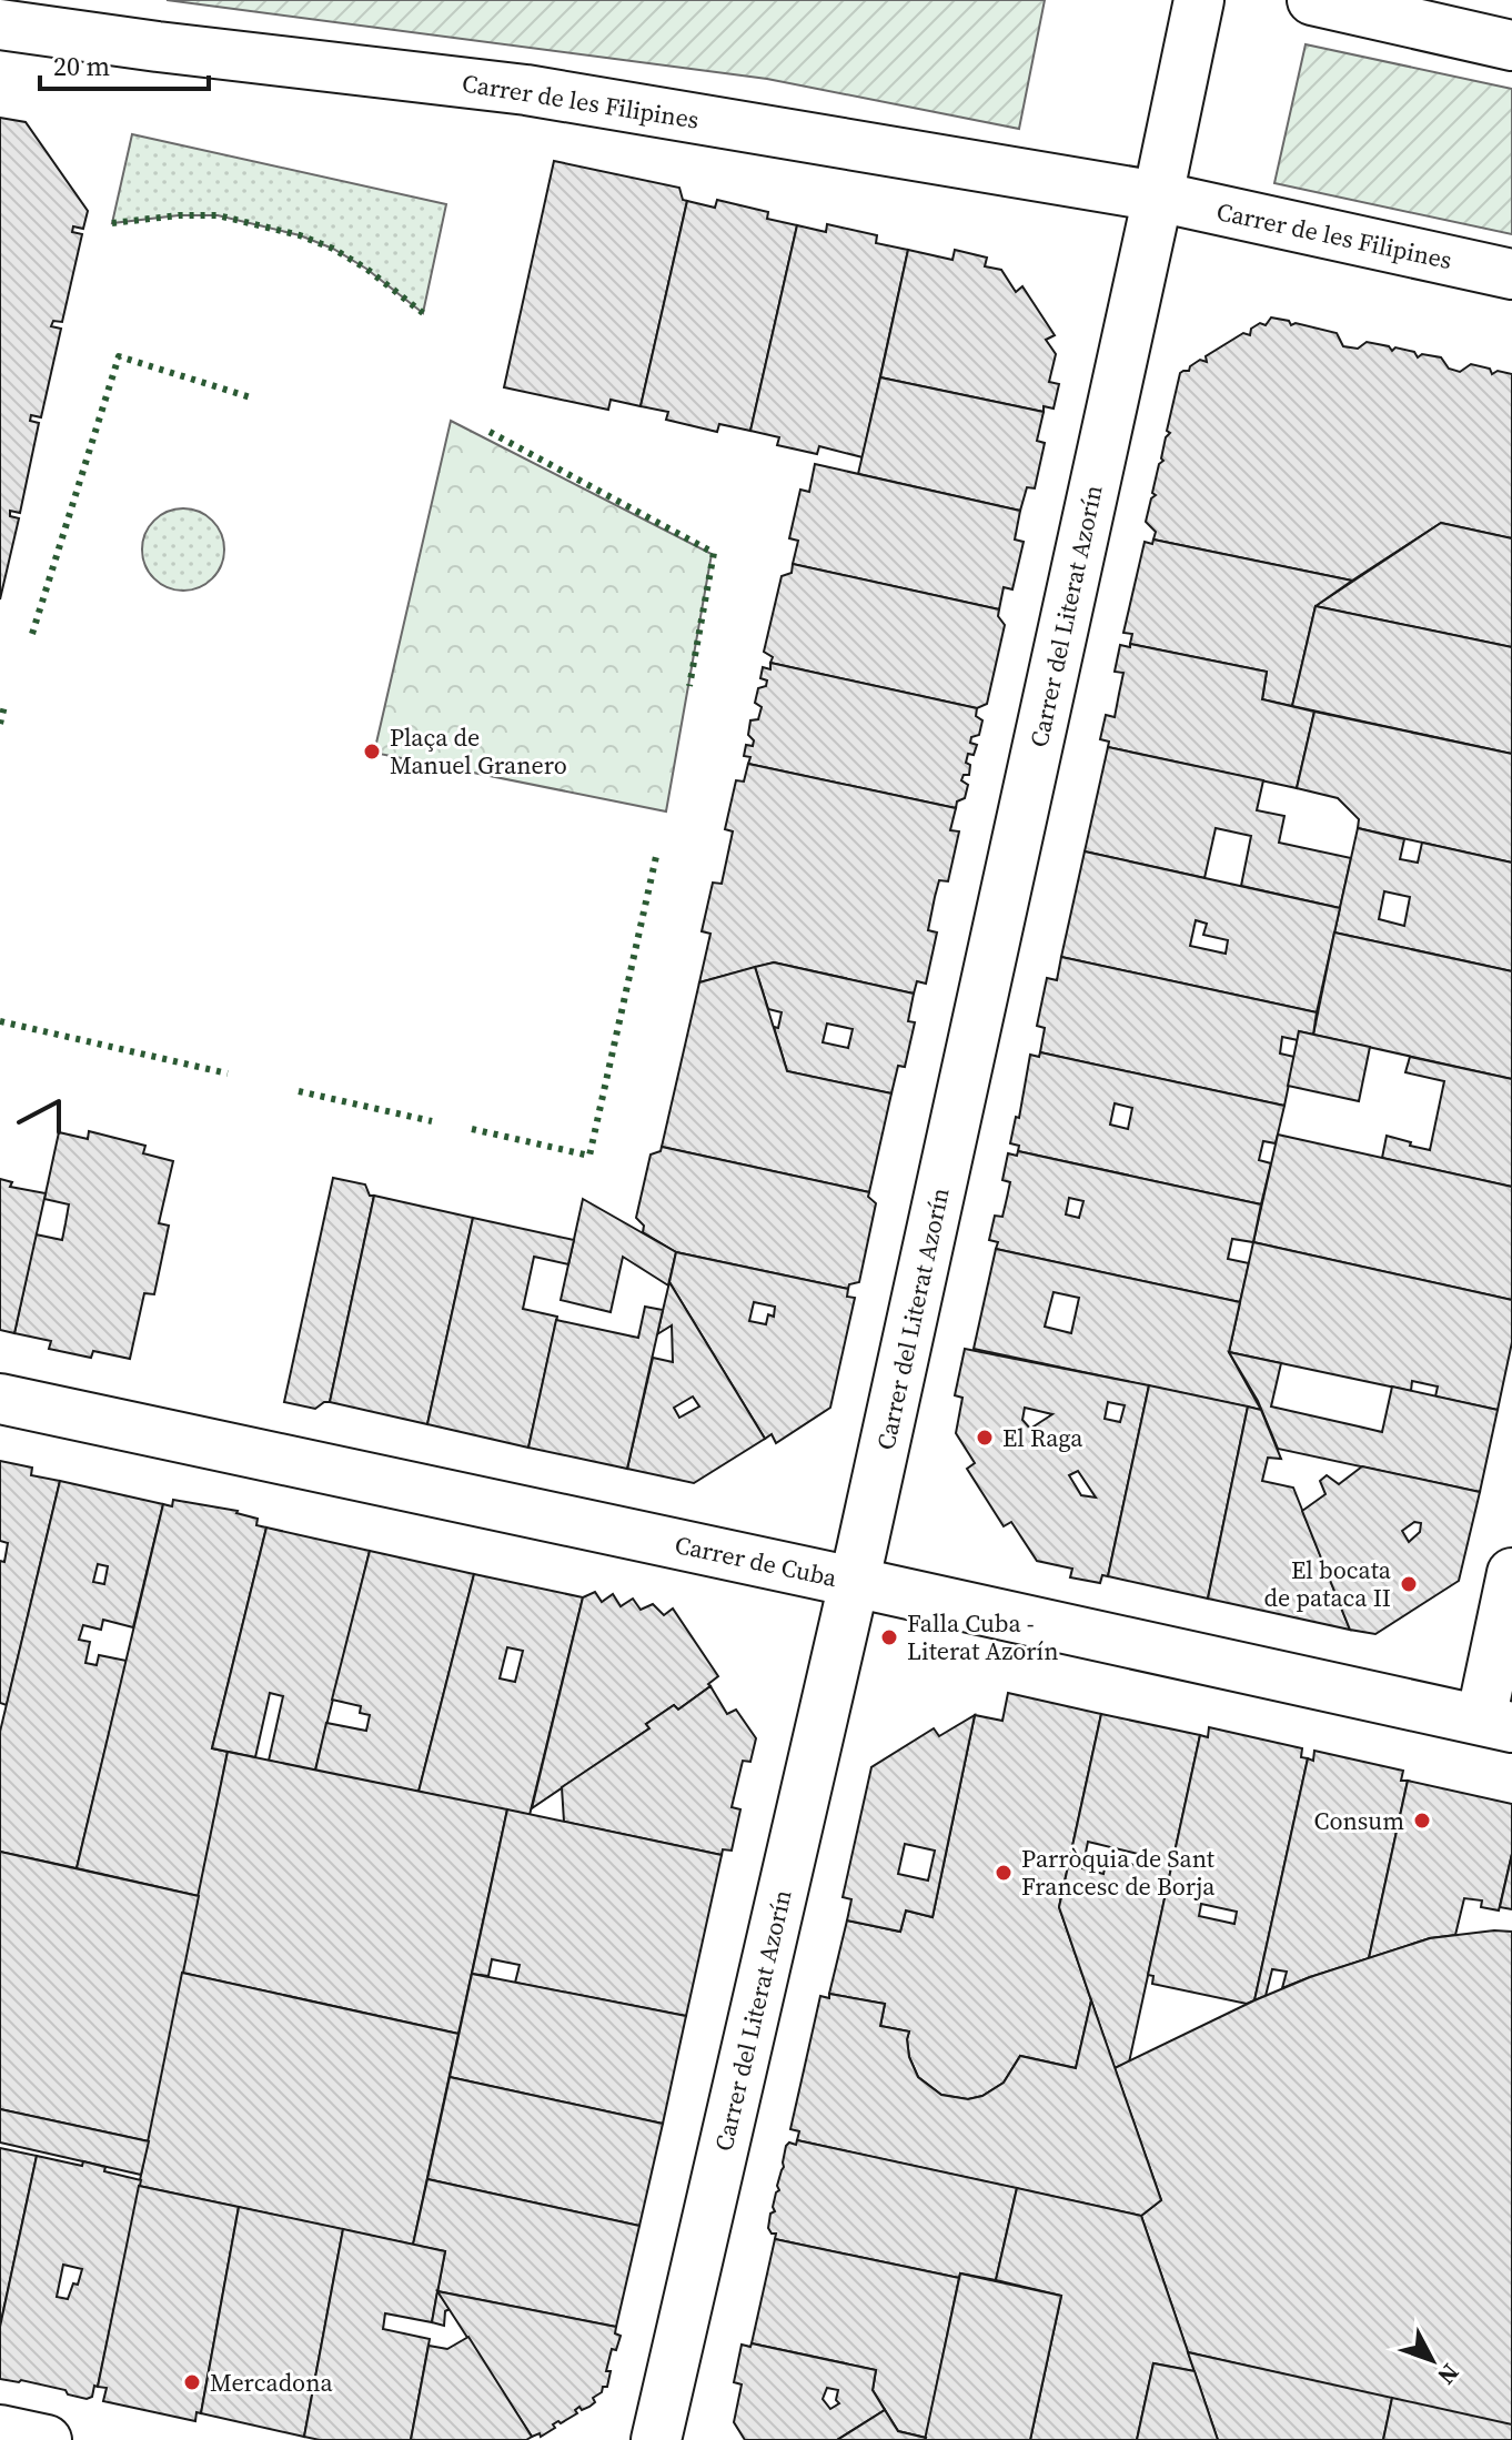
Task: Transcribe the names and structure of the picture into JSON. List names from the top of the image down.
{
  "streets": {
    "street": ["Carrer de les Filipines", "Carrer del Literat Azorín", "Carrer de Cuba"]
  },
  "crossings": [
    ["Carrer de les Filipines", "Carrer del Literat Azorín"],
    ["Carrer del Literat Azorín", "Carrer de Cuba"]
  ],
  "places": [
    "Plaça de Manuel Granero",
    "El Raga",
    "El bocata de pataca II",
    "Falla Cuba - Literat Azorín",
    "Consum",
    "Parròquia de Sant Francesc de Borja",
    "Mercadona"
  ],
  "scale_bar": "20 m",
  "north": "bottom right"
}
